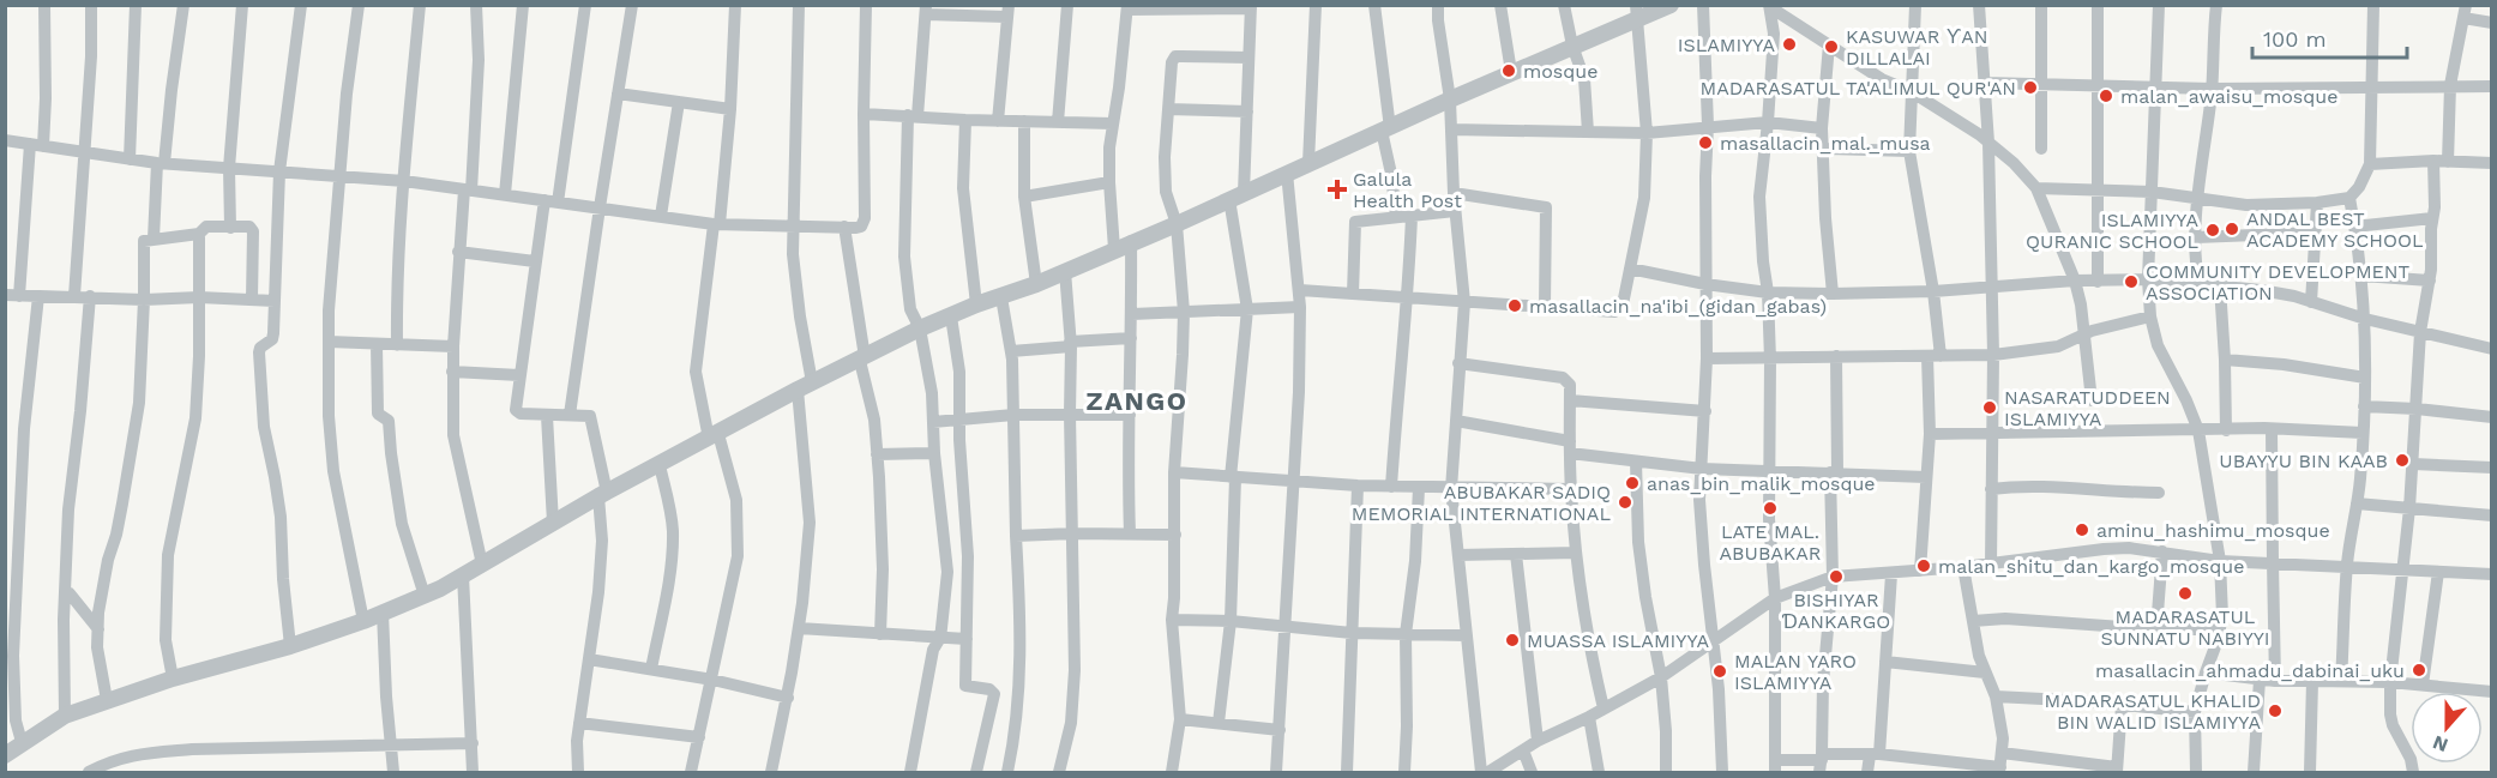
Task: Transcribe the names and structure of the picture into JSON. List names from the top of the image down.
{
  "districts": ["ZANGO"],
  "places": {
    "other": [
      "ISLAMIYYA",
      "KASUWAR ƳAN DILLALAI",
      "mosque",
      "MADARASATUL TA'ALIMUL QUR'AN",
      "malan_awaisu_mosque",
      "masallacin_mal._musa",
      "ANDAL BEST ACADEMY SCHOOL",
      "ISLAMIYYA QURANIC SCHOOL",
      "COMMUNITY DEVELOPMENT ASSOCIATION",
      "masallacin_na'ibi_(gidan_gabas)",
      "NASARATUDDEEN ISLAMIYYA",
      "UBAYYU BIN KAAB",
      "anas_bin_malik_mosque",
      "ABUBAKAR SADIQ MEMORIAL INTERNATIONAL",
      "LATE MAL. ABUBAKAR",
      "aminu_hashimu_mosque",
      "malan_shitu_dan_kargo_mosque",
      "BISHIYAR ƊANKARGO",
      "MADARASATUL SUNNATU NABIYYI",
      "MUASSA ISLAMIYYA",
      "masallacin_ahmadu_dabinai_uku",
      "MALAN YARO ISLAMIYYA",
      "MADARASATUL KHALID BIN WALID ISLAMIYYA"
    ],
    "health": ["Galula Health Post"]
  },
  "scale_bar": "100 m",
  "north": "bottom"
}
